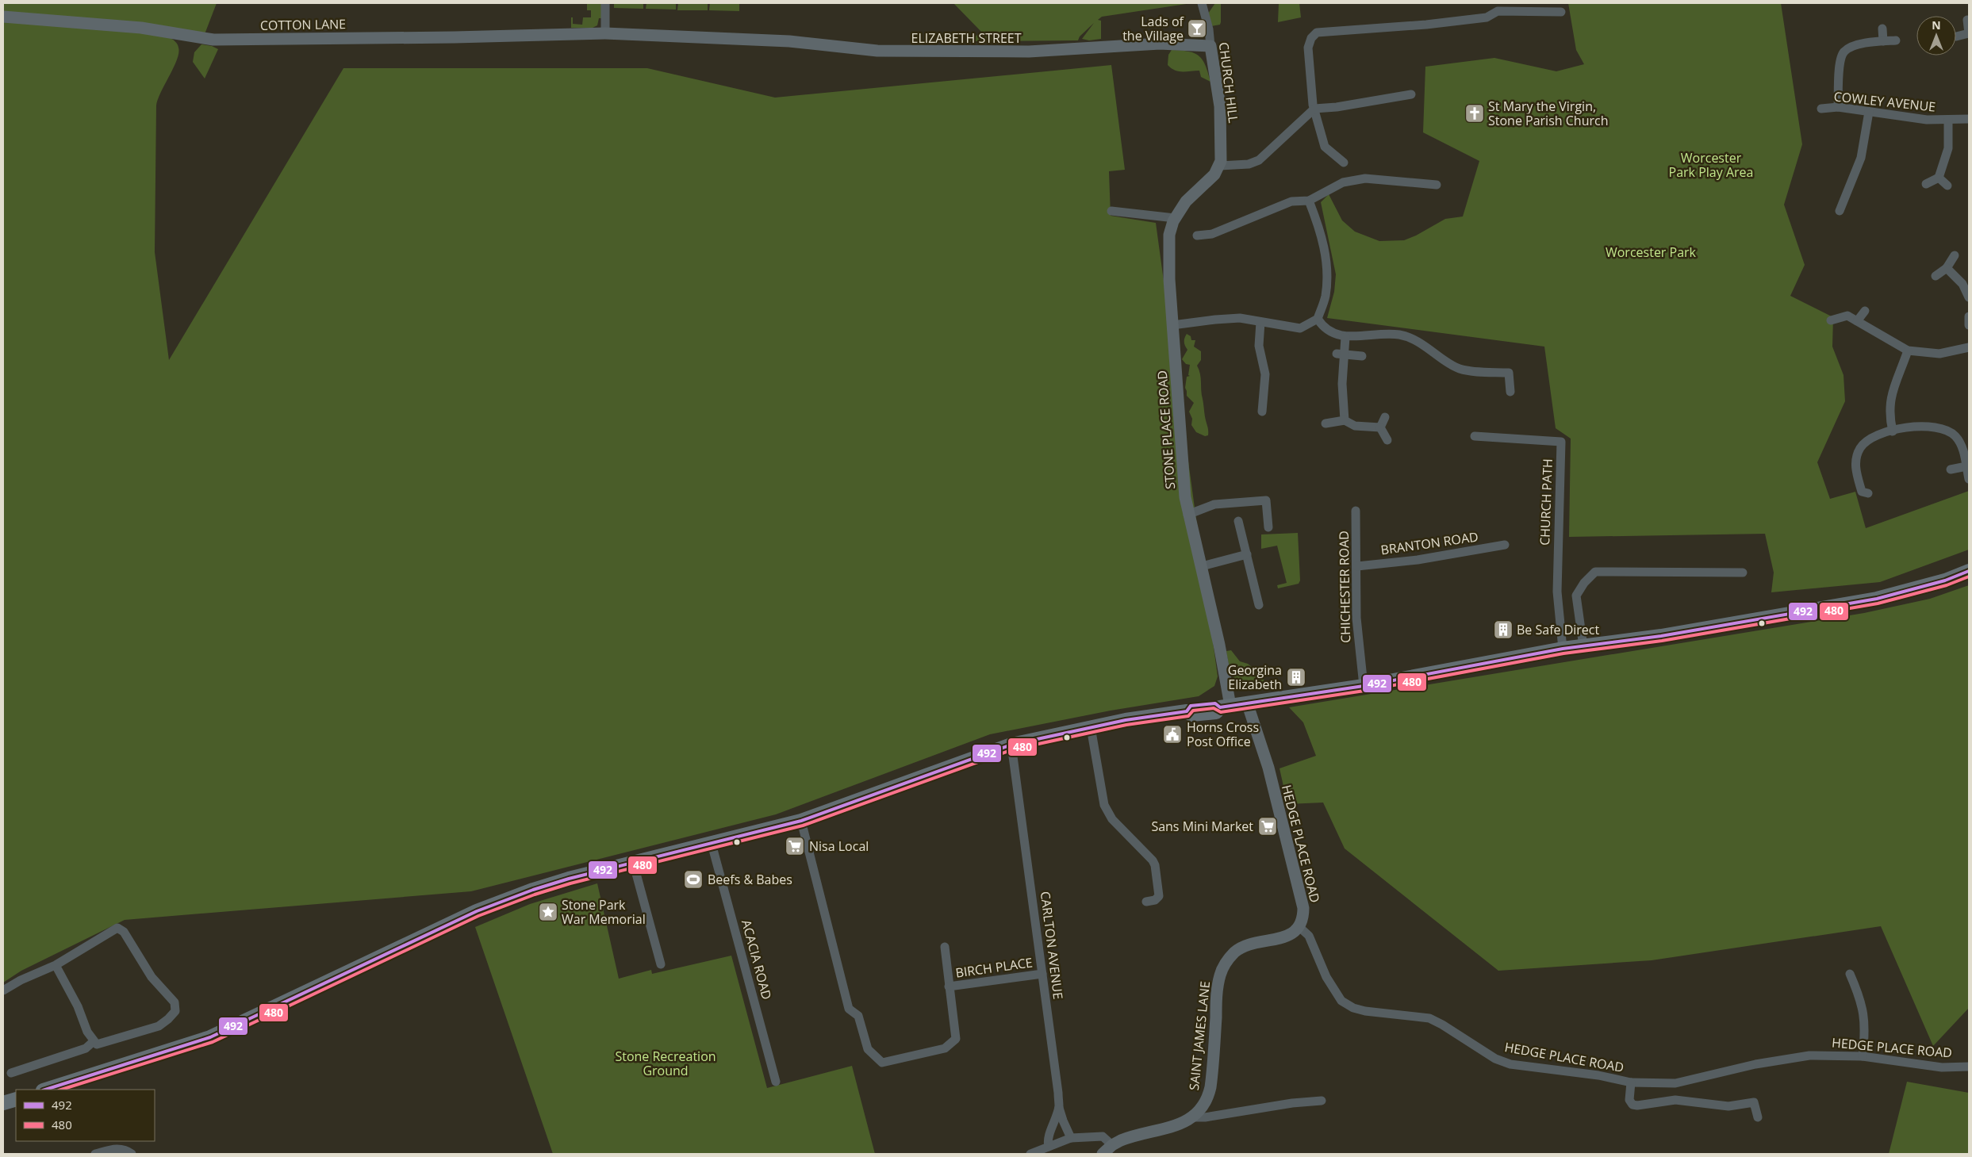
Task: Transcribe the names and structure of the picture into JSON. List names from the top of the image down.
{
  "streets": {
    "street": [
      "COTTON LANE",
      "ELIZABETH STREET",
      "CHURCH HILL",
      "COWLEY AVENUE",
      "STONE PLACE ROAD",
      "CHURCH PATH",
      "BRANTON ROAD",
      "CHICHESTER ROAD",
      "HEDGE PLACE ROAD",
      "CARLTON AVENUE",
      "ACACIA ROAD",
      "BIRCH PLACE",
      "SAINT JAMES LANE"
    ]
  },
  "crossings": [
    ["COTTON LANE", "ELIZABETH STREET"],
    ["ELIZABETH STREET", "CHURCH HILL"],
    ["CHURCH HILL", "STONE PLACE ROAD"],
    ["BRANTON ROAD", "CHICHESTER ROAD"],
    ["HEDGE PLACE ROAD", "SAINT JAMES LANE"],
    ["CARLTON AVENUE", "BIRCH PLACE"]
  ],
  "parks": ["Worcester Park Play Area", "Worcester Park", "Stone Recreation Ground"],
  "places": {
    "bar": ["Lads of the Village"],
    "church": ["St Mary the Virgin, Stone Parish Church"],
    "building": ["Be Safe Direct", "Georgina Elizabeth"],
    "public building": ["Horns Cross Post Office"],
    "supermarket": ["Sans Mini Market", "Nisa Local"],
    "sports": ["Beefs & Babes"],
    "place": ["Stone Park War Memorial"]
  },
  "lines": ["transit line 492", "transit line 480"],
  "legend": ["492", "480"],
  "north": "top"
}
